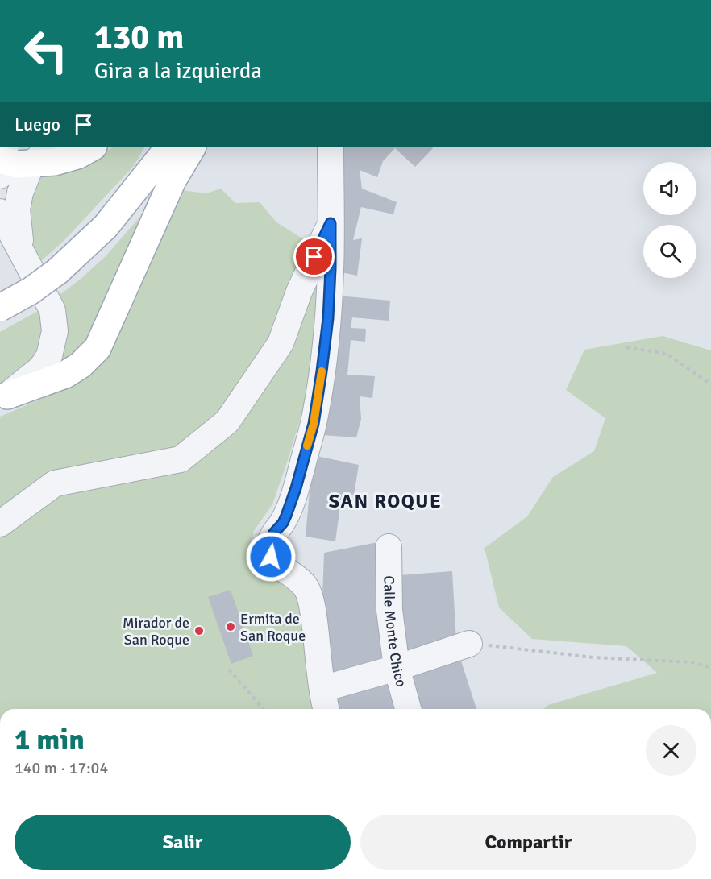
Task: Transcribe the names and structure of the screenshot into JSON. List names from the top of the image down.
{
  "streets": {
    "street": ["Calle Monte Chico"]
  },
  "districts": ["SAN ROQUE"],
  "places": ["Ermita de San Roque", "Mirador de San Roque"],
  "page": {
    "turn": ["130 m", "Gira a la izquierda"],
    "then": "Luego",
    "heading": ["1 min", "140 m · 17:04"],
    "buttons": ["Salir", "Compartir"]
  }
}
